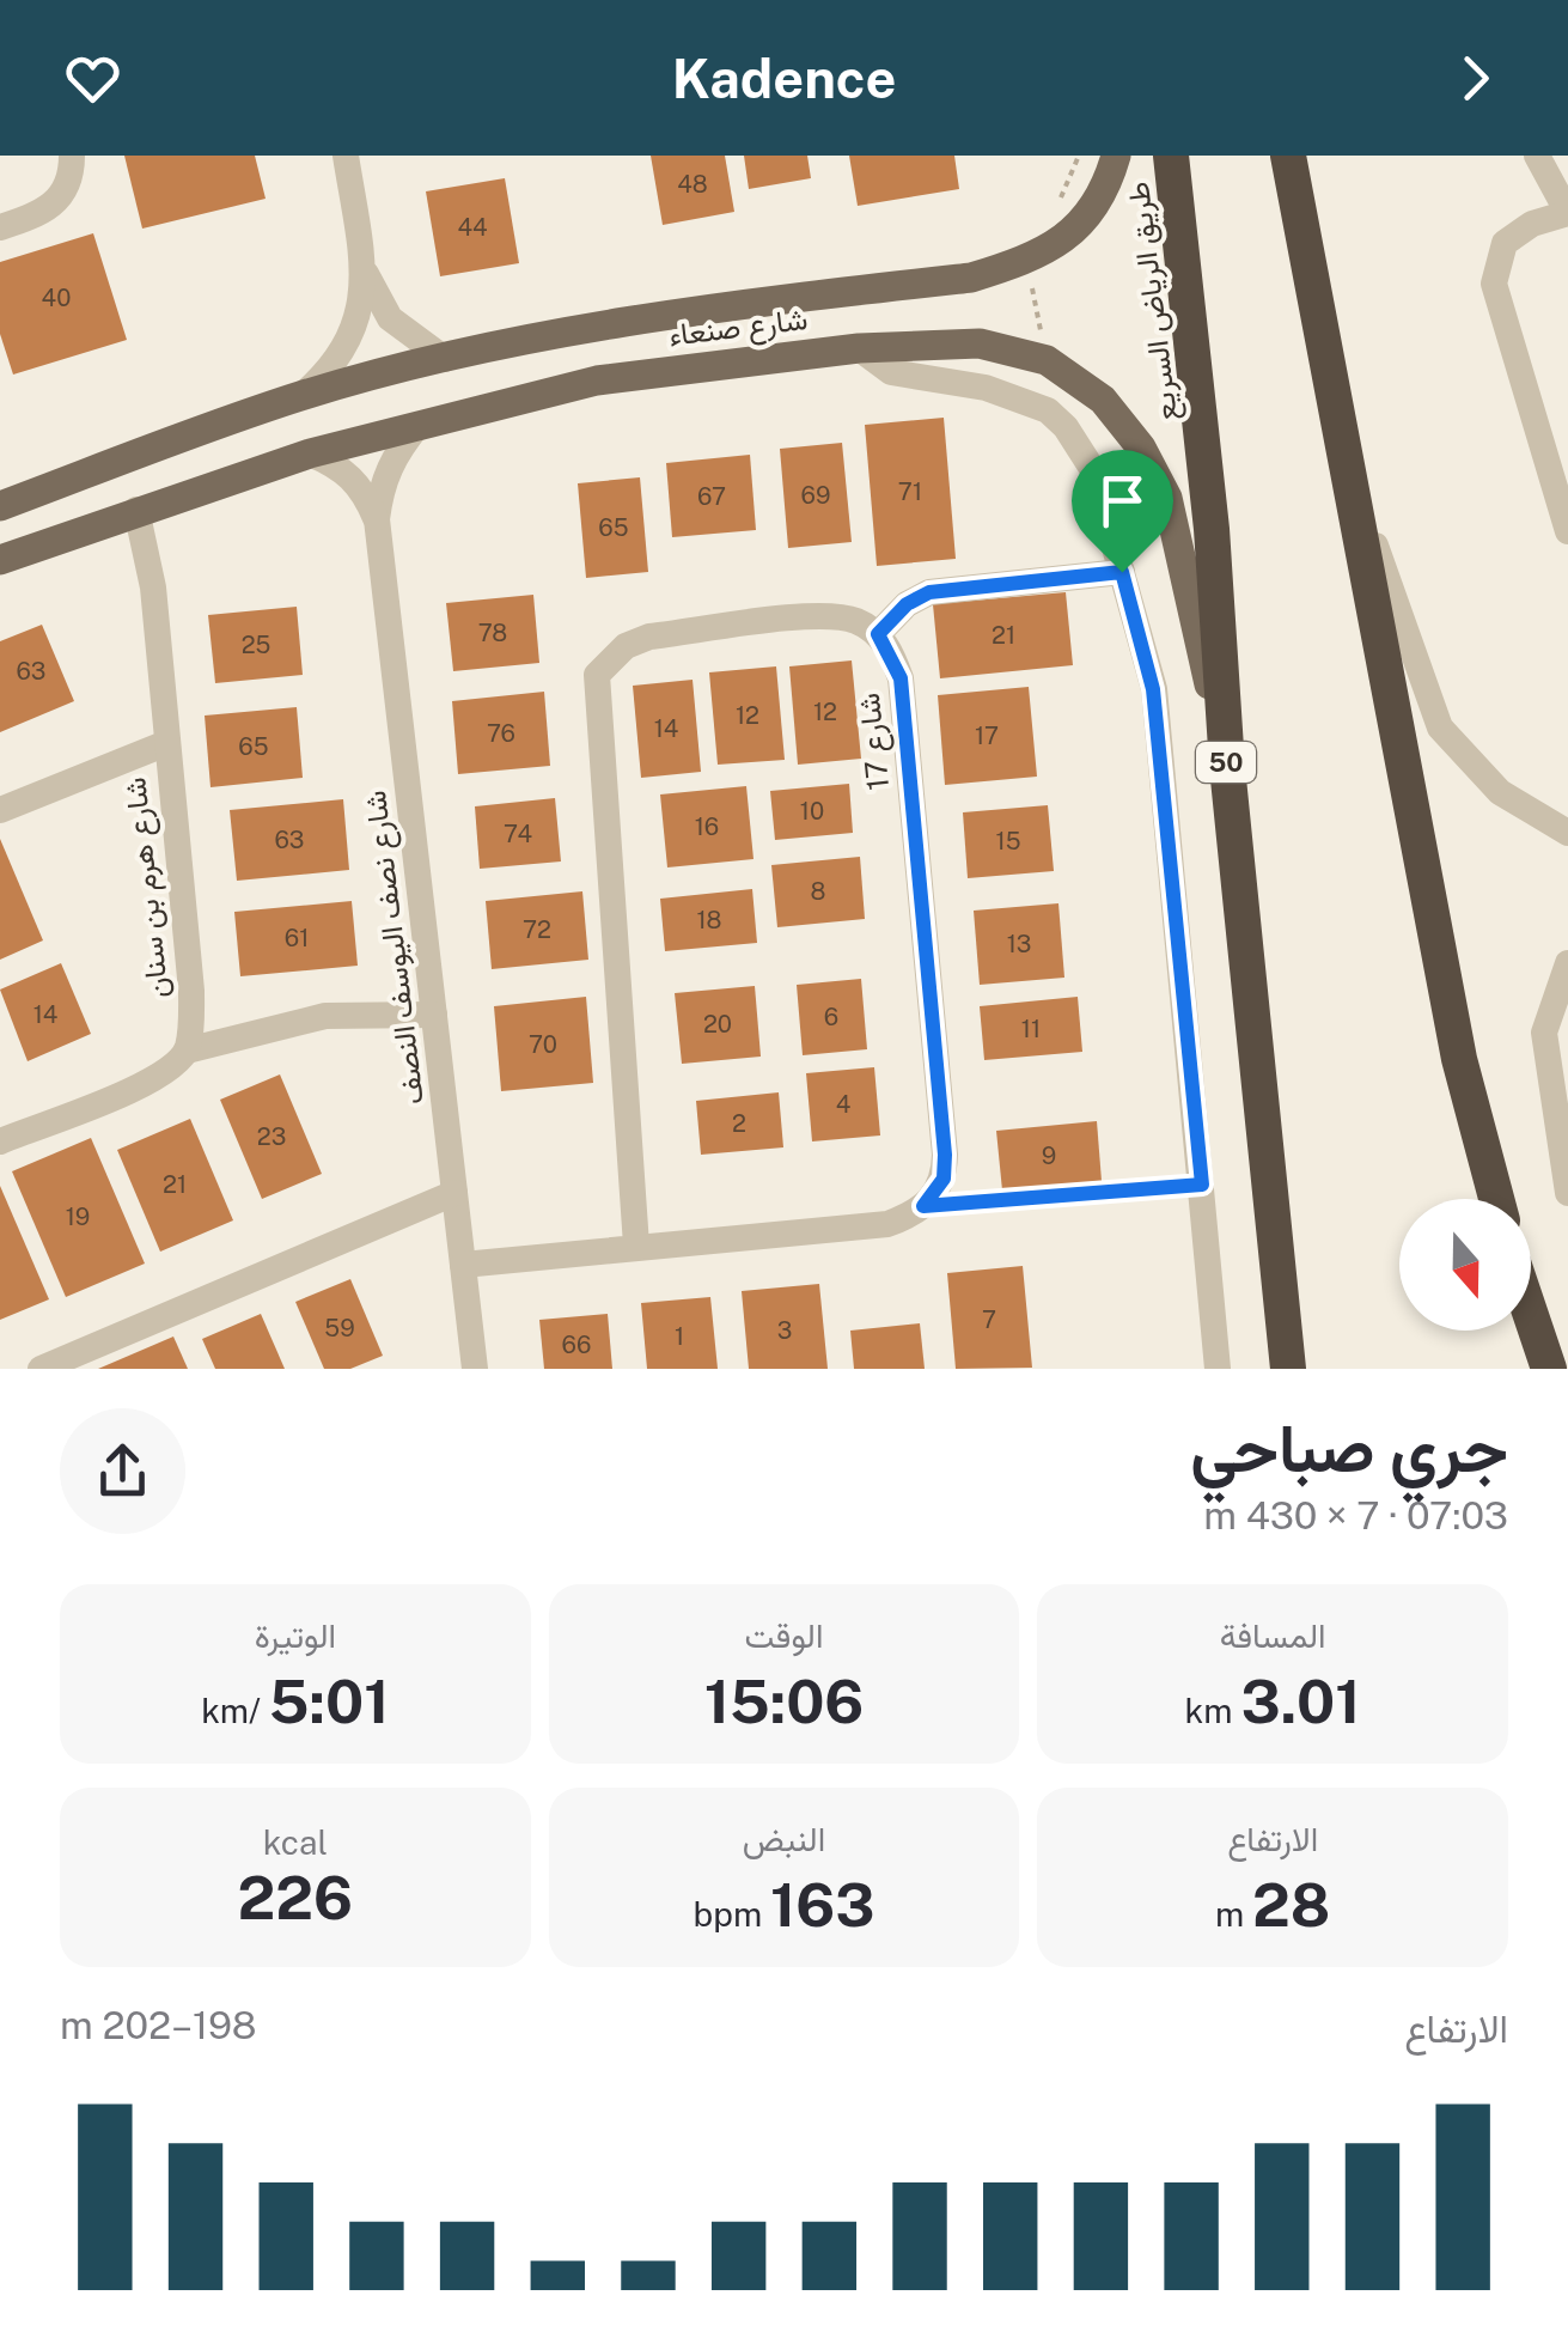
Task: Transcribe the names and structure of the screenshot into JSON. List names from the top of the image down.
{
  "streets": {
    "highway": ["طريق الرياض السريع", "50"],
    "main road": ["شارع صنعاء"],
    "street": ["شارع 17", "شارع هرم بن سنان", "شارع نصف اليوسف النصف"]
  },
  "crossings": [
    ["طريق الرياض السريع", "شارع صنعاء"],
    ["شارع صنعاء", "شارع هرم بن سنان"]
  ],
  "house_numbers": [
    "48",
    "44",
    "40",
    "71",
    "69",
    "67",
    "65",
    "78",
    "21",
    "25",
    "63",
    "12",
    "12",
    "14",
    "76",
    "17",
    "65",
    "10",
    "16",
    "74",
    "63",
    "15",
    "8",
    "18",
    "72",
    "61",
    "13",
    "14",
    "6",
    "20",
    "11",
    "70",
    "4",
    "2",
    "23",
    "9",
    "21",
    "19",
    "7",
    "59",
    "3",
    "1",
    "66"
  ],
  "north": "bottom",
  "page": {
    "header": "Kadence",
    "heading": ["جري صباحي", "07:03 · 7 × 430 m"],
    "stats": [
      ["المسافة", "3.01 km"],
      ["الوقت", "15:06"],
      ["الوتيرة", "5:01 /km"],
      ["الارتفاع", "28 m"],
      ["النبض", "163 bpm"],
      ["kcal", "226"]
    ],
    "chart": ["الارتفاع", "198–202 m"]
  }
}
